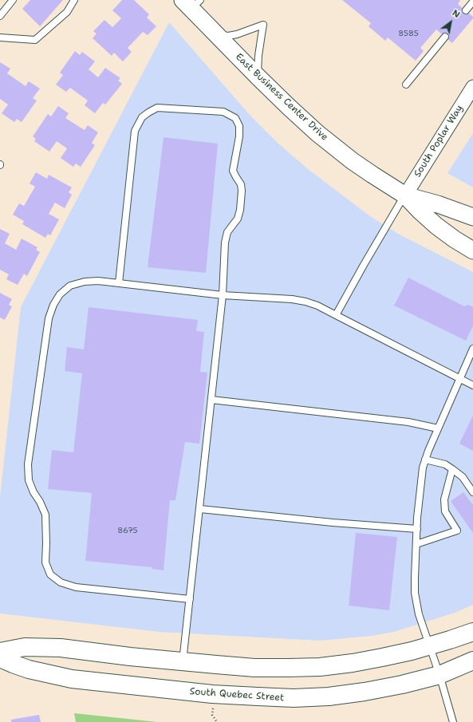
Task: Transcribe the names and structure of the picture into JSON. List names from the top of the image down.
{
  "streets": {
    "main road": ["South Quebec Street"],
    "street": ["East Business Center Drive", "South Poplar Way"]
  },
  "crossings": [
    ["East Business Center Drive", "South Poplar Way"]
  ],
  "house_numbers": ["8585", "8675"],
  "north": "top right"
}
